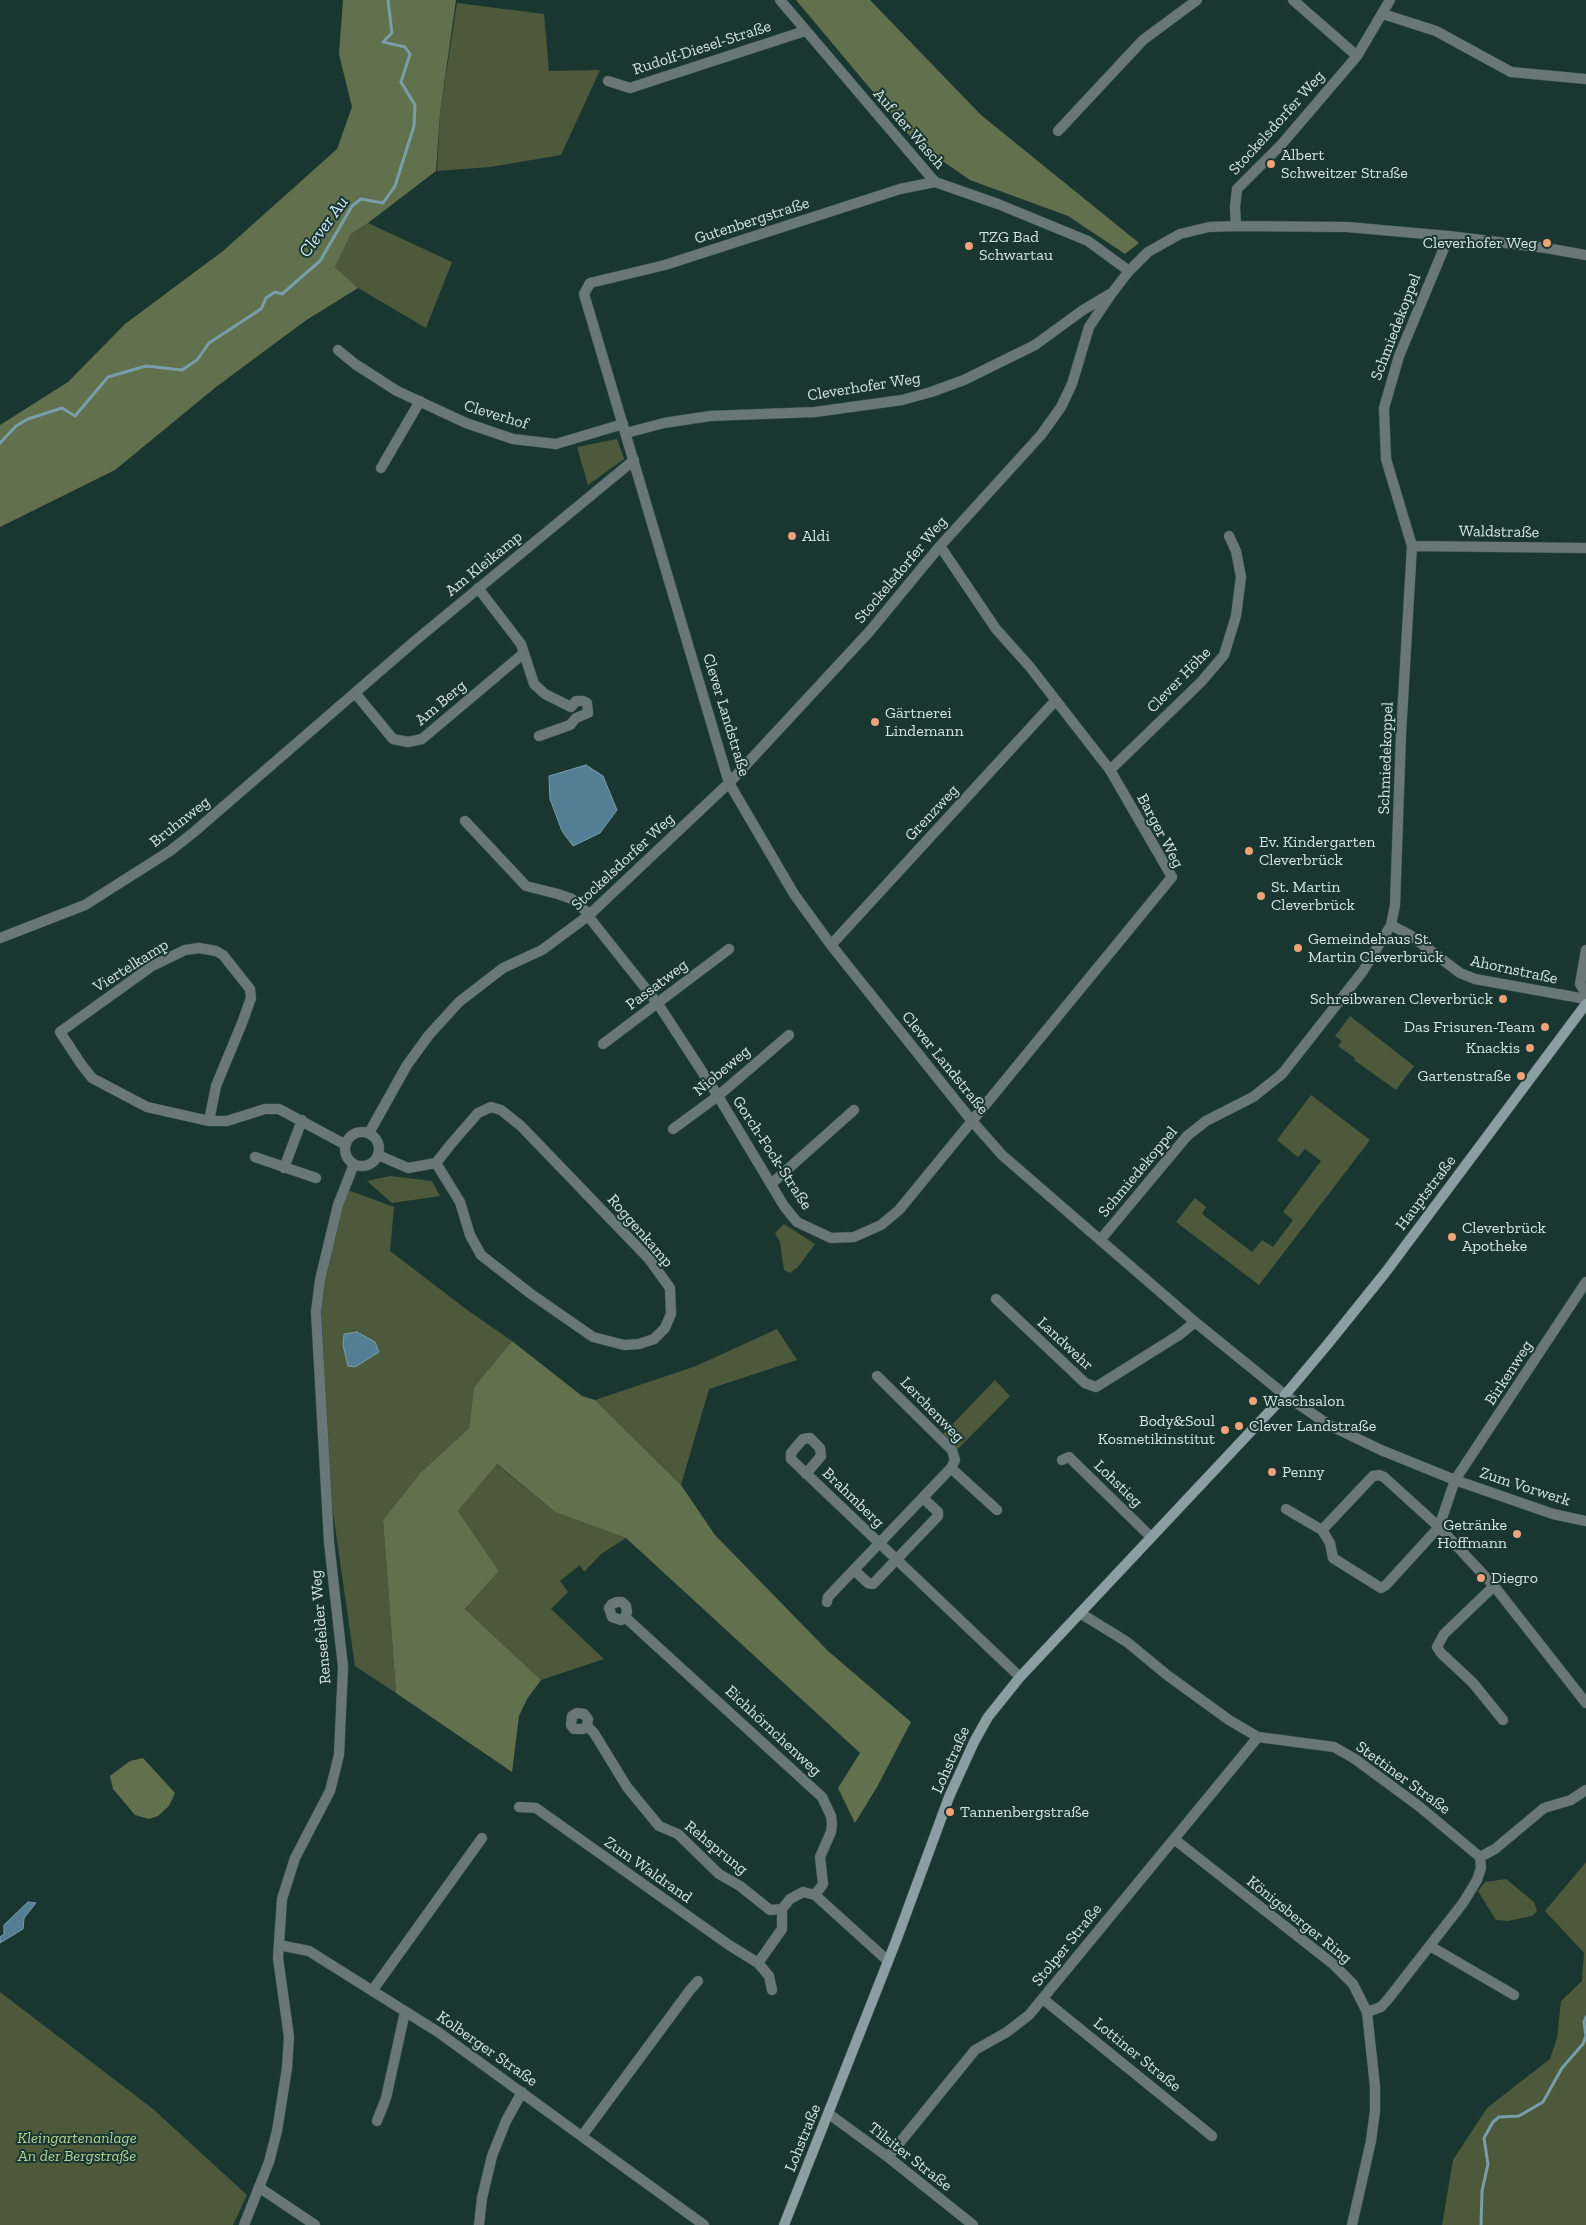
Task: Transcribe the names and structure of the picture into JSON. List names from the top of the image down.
{
  "streets": {
    "main road": ["Hauptstraße", "Lohstraße"],
    "street": [
      "Rudolf-Diesel-Straße",
      "Stockelsdorfer Weg",
      "Auf der Wasch",
      "Gutenbergstraße",
      "Schmiedekoppel",
      "Cleverhofer Weg",
      "Cleverhof",
      "Waldstraße",
      "Am Kleikamp",
      "Clever Höhe",
      "Am Berg",
      "Clever Landstraße",
      "Grenzweg",
      "Bruhnweg",
      "Barger Weg",
      "Viertelkamp",
      "Ahornstraße",
      "Passatweg",
      "Niobeweg",
      "Gorch-Fock-Straße",
      "Roggenkamp",
      "Landwehr",
      "Birkenweg",
      "Lerchenweg",
      "Lohstieg",
      "Zum Vorwerk",
      "Brahmberg",
      "Rensefelder Weg",
      "Eichhörnchenweg",
      "Stettiner Straße",
      "Rehsprung",
      "Zum Waldrand",
      "Königsberger Ring",
      "Stolper Straße",
      "Kolberger Straße",
      "Lottiner Straße",
      "Tilsiter Straße"
    ]
  },
  "crossings": [
    ["Rudolf-Diesel-Straße", "Auf der Wasch"],
    ["Stockelsdorfer Weg", "Auf der Wasch"],
    ["Stockelsdorfer Weg", "Cleverhofer Weg"],
    ["Stockelsdorfer Weg", "Clever Landstraße"],
    ["Stockelsdorfer Weg", "Barger Weg"],
    ["Stockelsdorfer Weg", "Viertelkamp"],
    ["Stockelsdorfer Weg", "Gorch-Fock-Straße"],
    ["Stockelsdorfer Weg", "Rensefelder Weg"],
    ["Auf der Wasch", "Gutenbergstraße"],
    ["Gutenbergstraße", "Cleverhofer Weg"],
    ["Gutenbergstraße", "Cleverhof"],
    ["Gutenbergstraße", "Clever Landstraße"],
    ["Schmiedekoppel", "Waldstraße"],
    ["Schmiedekoppel", "Clever Landstraße"],
    ["Schmiedekoppel", "Ahornstraße"],
    ["Cleverhofer Weg", "Cleverhof"],
    ["Cleverhofer Weg", "Clever Landstraße"],
    ["Cleverhof", "Clever Landstraße"],
    ["Am Kleikamp", "Am Berg"],
    ["Am Kleikamp", "Clever Landstraße"],
    ["Am Kleikamp", "Bruhnweg"],
    ["Clever Höhe", "Barger Weg"],
    ["Am Berg", "Bruhnweg"],
    ["Clever Landstraße", "Grenzweg"],
    ["Clever Landstraße", "Barger Weg"],
    ["Clever Landstraße", "Gorch-Fock-Straße"],
    ["Clever Landstraße", "Hauptstraße"],
    ["Clever Landstraße", "Landwehr"],
    ["Clever Landstraße", "Birkenweg"],
    ["Clever Landstraße", "Zum Vorwerk"],
    ["Clever Landstraße", "Lohstraße"],
    ["Grenzweg", "Barger Weg"],
    ["Barger Weg", "Gorch-Fock-Straße"],
    ["Viertelkamp", "Rensefelder Weg"],
    ["Passatweg", "Gorch-Fock-Straße"],
    ["Niobeweg", "Gorch-Fock-Straße"],
    ["Hauptstraße", "Lohstraße"],
    ["Birkenweg", "Zum Vorwerk"],
    ["Lohstieg", "Lohstraße"],
    ["Rensefelder Weg", "Kolberger Straße"],
    ["Lohstraße", "Stettiner Straße"],
    ["Lohstraße", "Tilsiter Straße"],
    ["Stettiner Straße", "Stolper Straße"],
    ["Königsberger Ring", "Stolper Straße"],
    ["Stolper Straße", "Lottiner Straße"],
    ["Stolper Straße", "Tilsiter Straße"]
  ],
  "water": ["Clever Au"],
  "parks": ["Kleingartenanlage An der Bergstraße"],
  "places": [
    "Albert Schweitzer Straße",
    "Cleverhofer Weg",
    "TZG Bad Schwartau",
    "Aldi",
    "Gärtnerei Lindemann",
    "Ev. Kindergarten Cleverbrück",
    "St. Martin Cleverbrück",
    "Gemeindehaus St. Martin Cleverbrück",
    "Schreibwaren Cleverbrück",
    "Das Frisuren-Team",
    "Knackis",
    "Gartenstraße",
    "Cleverbrück Apotheke",
    "Waschsalon",
    "Clever Landstraße",
    "Body&Soul Kosmetikinstitut",
    "Penny",
    "Getränke Hoffmann",
    "Diegro",
    "Tannenbergstraße"
  ]
}
